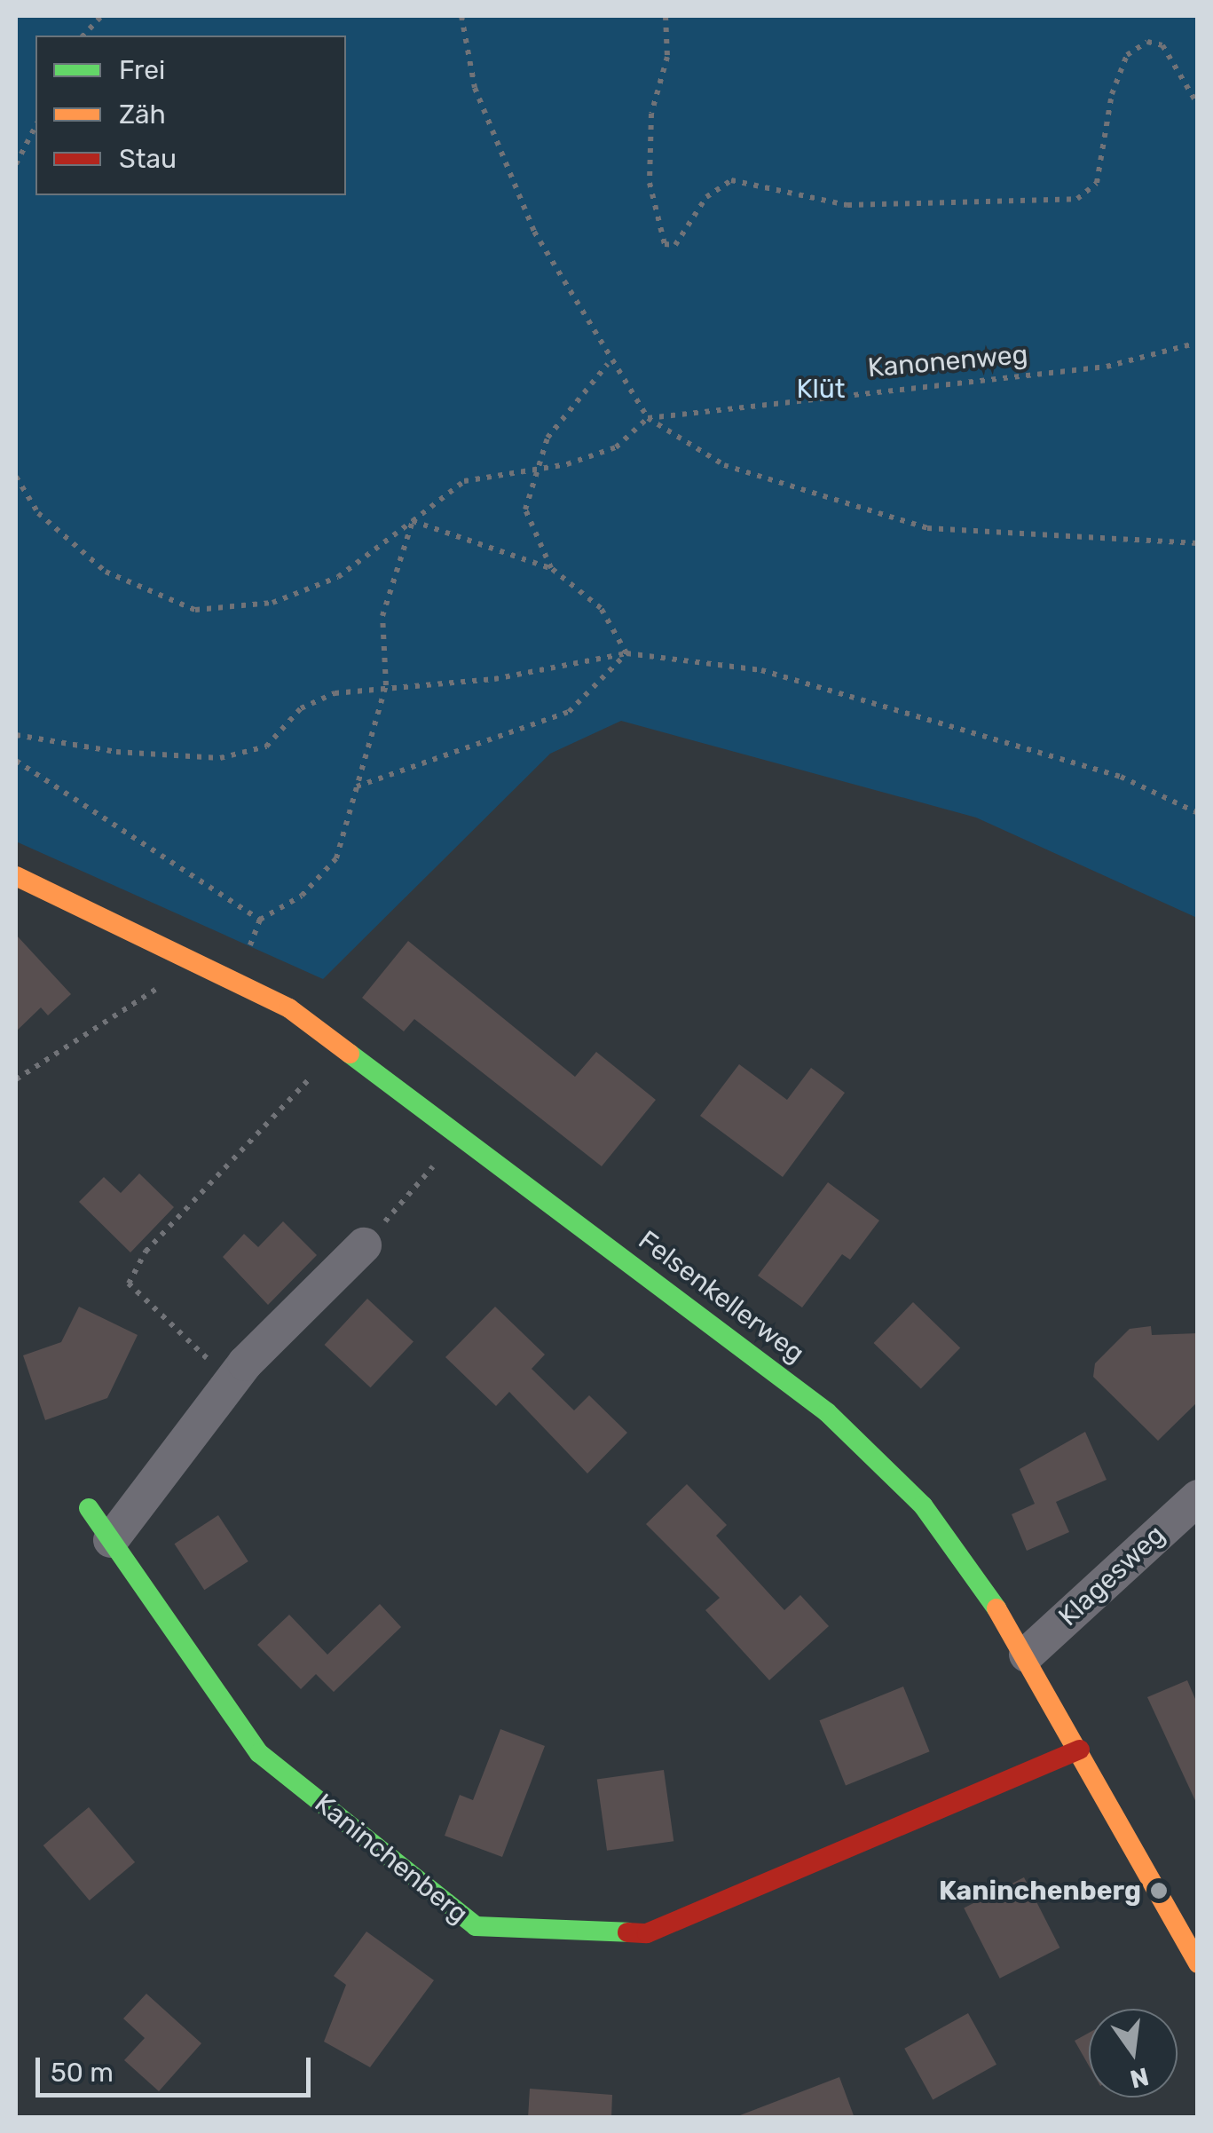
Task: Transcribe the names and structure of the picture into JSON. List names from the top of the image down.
{
  "streets": {
    "street": ["Felsenkellerweg", "Klagesweg", "Kaninchenberg"],
    "path": ["Kanonenweg"]
  },
  "crossings": [
    ["Felsenkellerweg", "Klagesweg"],
    ["Felsenkellerweg", "Kaninchenberg"]
  ],
  "parks": ["Klüt"],
  "places": ["Kaninchenberg"],
  "legend": ["Frei", "Zäh", "Stau"],
  "scale_bar": "50 m",
  "north": "bottom"
}
